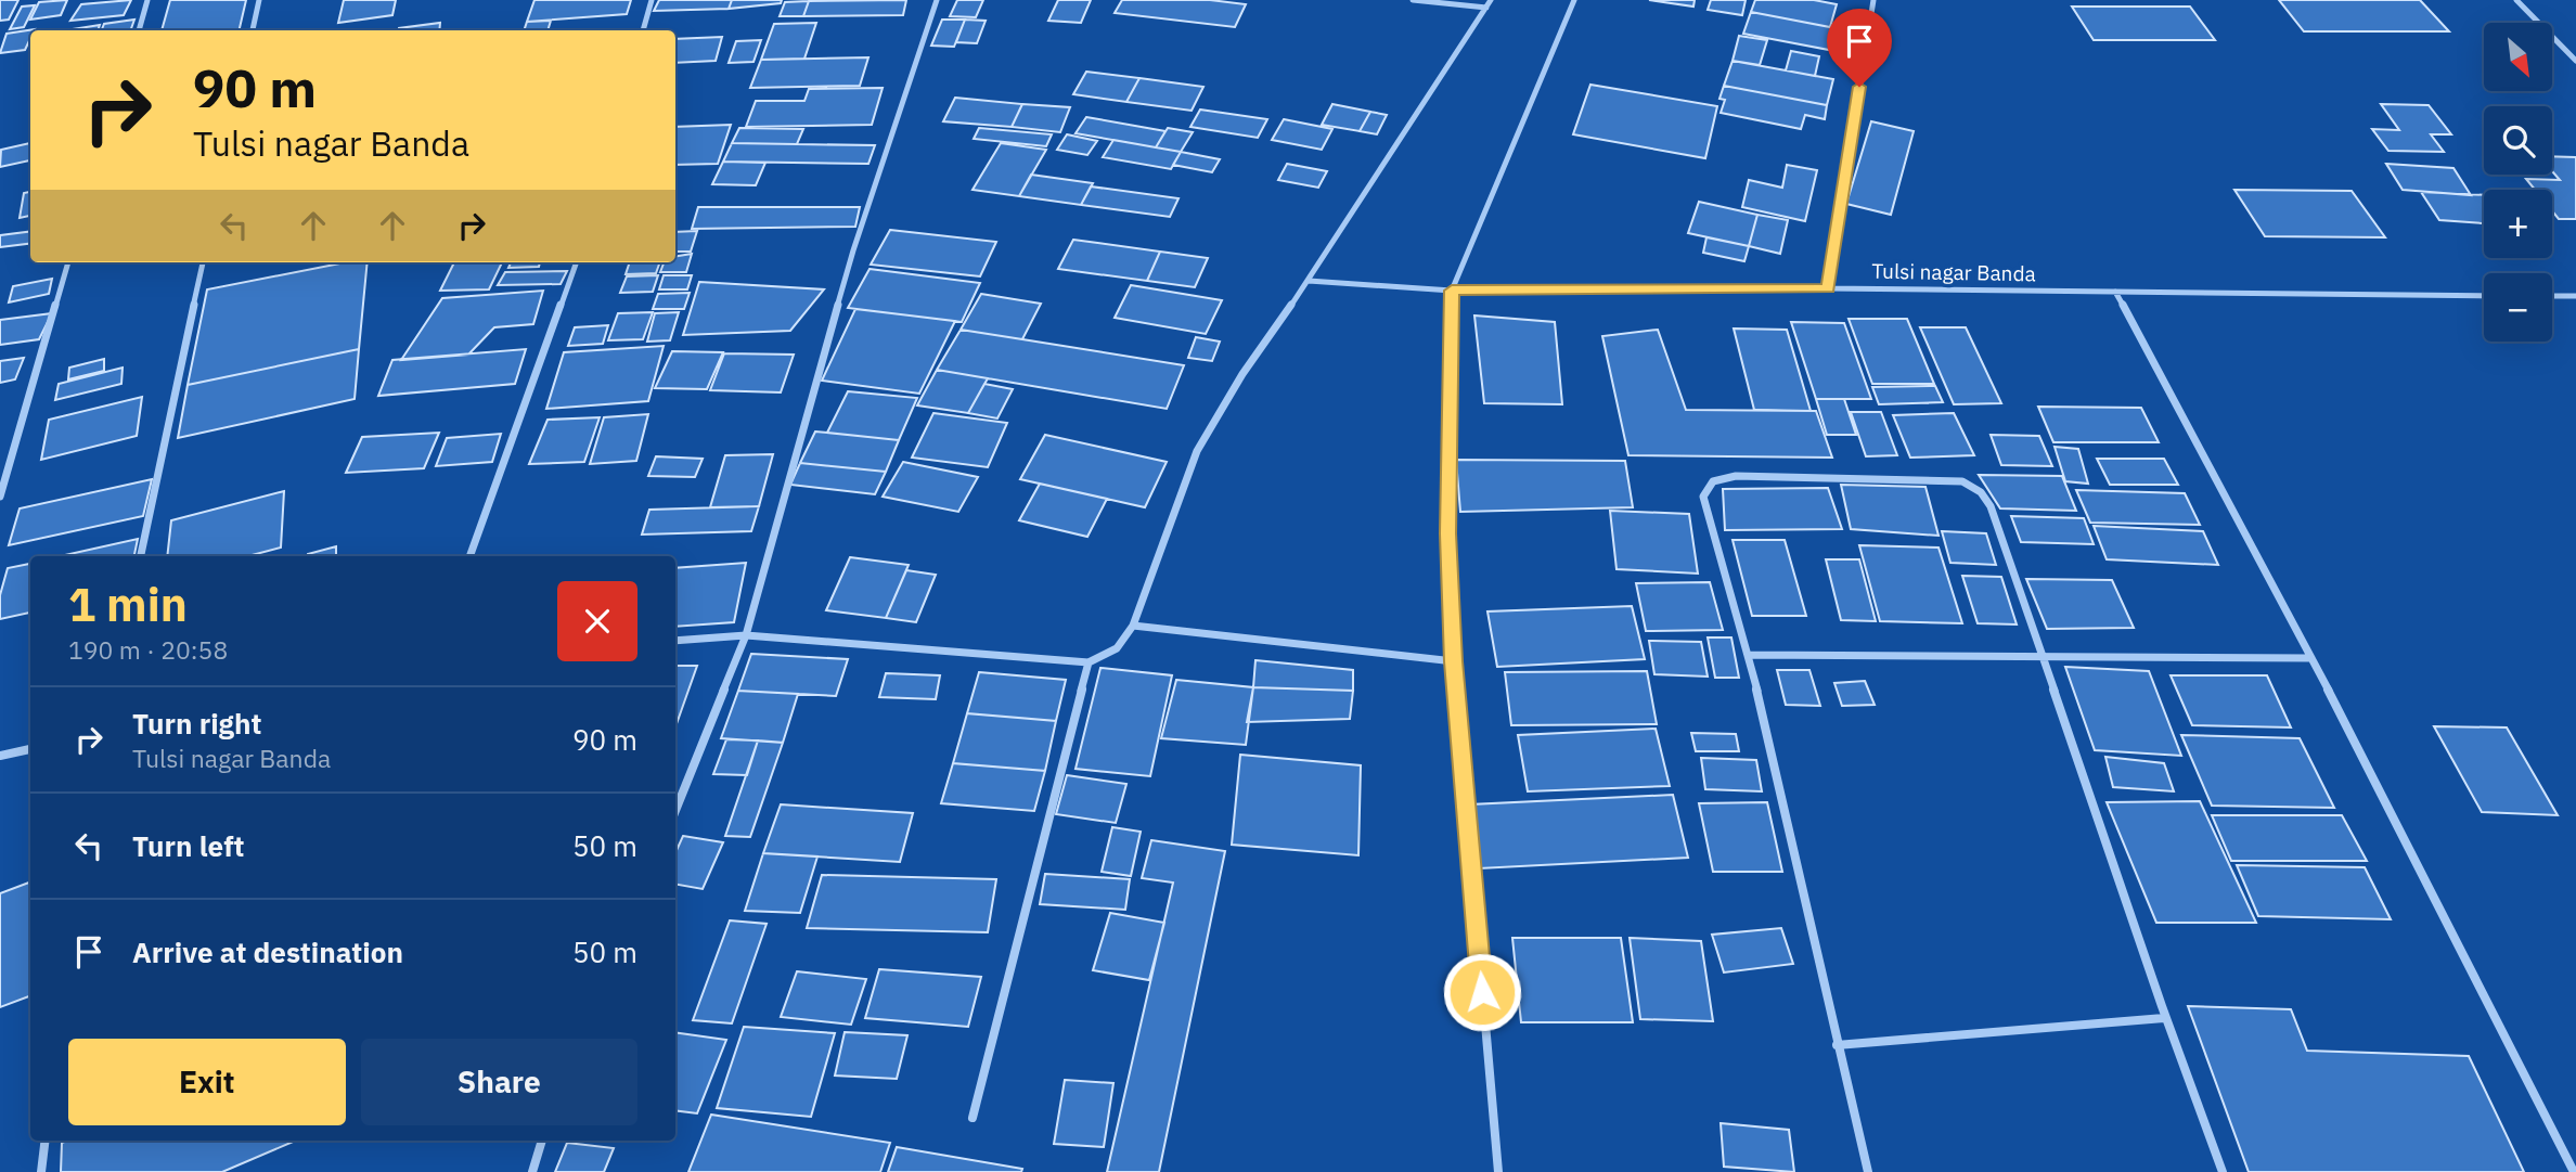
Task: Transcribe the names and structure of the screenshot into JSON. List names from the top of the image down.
{
  "streets": {
    "street": ["Tulsi nagar Banda"]
  },
  "north": "bottom right",
  "page": {
    "map_buttons": ["+", "−"],
    "turn": ["90 m", "Tulsi nagar Banda"],
    "heading": ["1 min", "190 m · 20:58"],
    "list": [
      {
        "name": "Turn right",
        "note": "Tulsi nagar Banda",
        "value": "90 m"
      },
      {
        "name": "Turn left",
        "value": "50 m"
      },
      {
        "name": "Arrive at destination",
        "value": "50 m"
      }
    ],
    "buttons": ["Exit", "Share"]
  }
}
